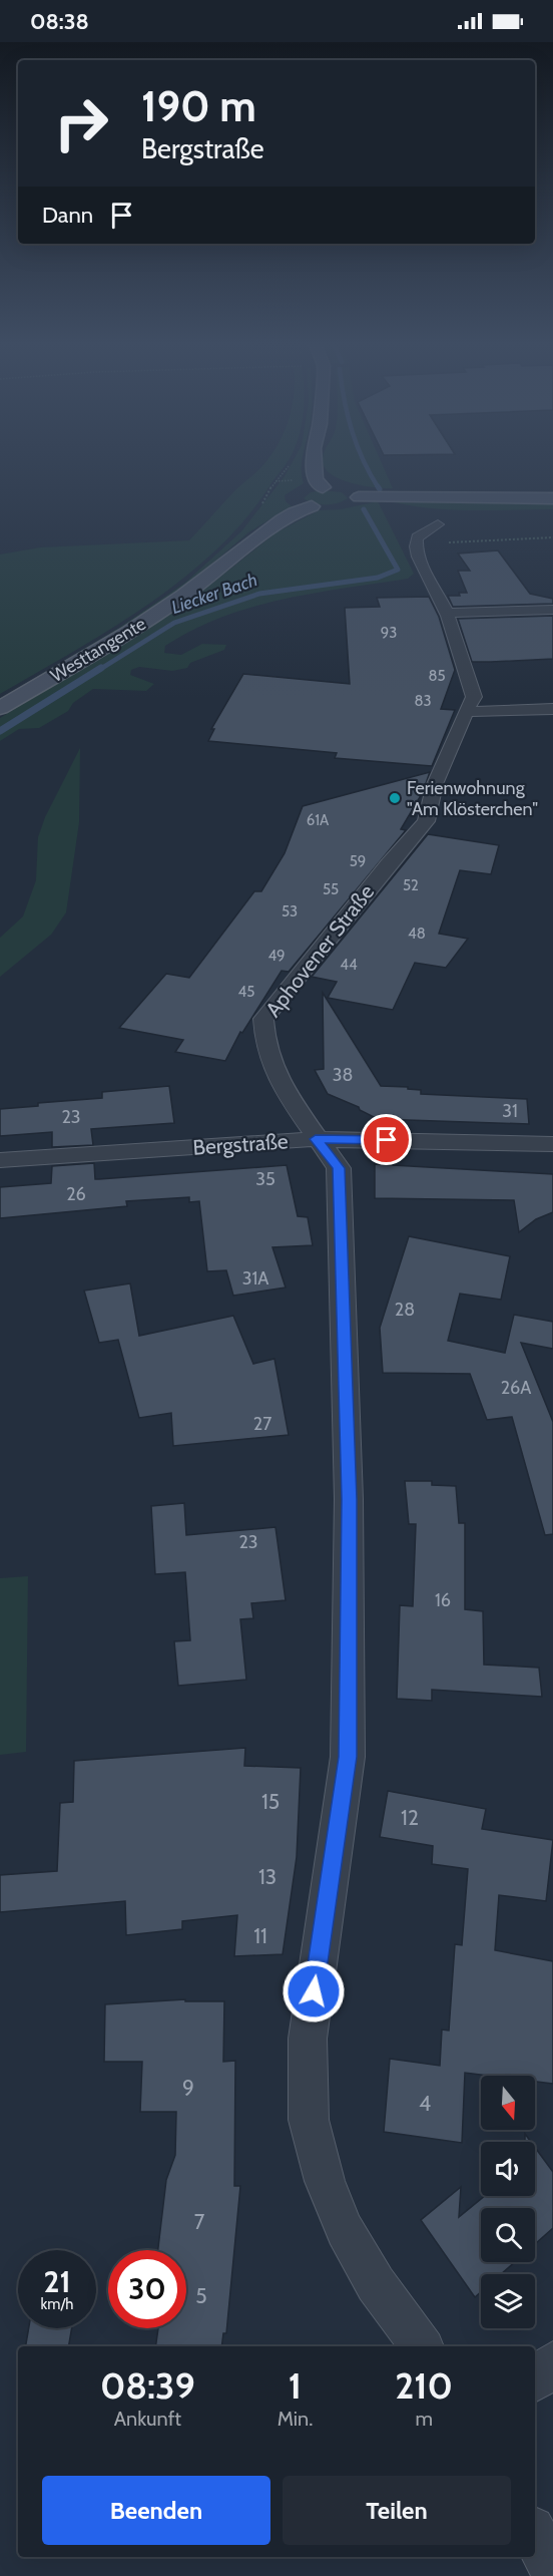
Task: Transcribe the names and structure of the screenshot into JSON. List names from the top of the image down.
{
  "streets": {
    "main road": ["Westtangente"],
    "street": ["Aphovener Straße", "Bergstraße"]
  },
  "crossings": [
    ["Aphovener Straße", "Bergstraße"]
  ],
  "water": ["Liecker Bach"],
  "places": ["Ferienwohnung \"Am Klösterchen\""],
  "house_numbers": [
    "93",
    "85",
    "83",
    "61A",
    "59",
    "52",
    "55",
    "53",
    "48",
    "49",
    "44",
    "45",
    "38",
    "31",
    "23",
    "35",
    "26",
    "31A",
    "28",
    "26A",
    "27",
    "23",
    "16",
    "15",
    "12",
    "13",
    "11",
    "9",
    "4",
    "7",
    "5"
  ],
  "north": "bottom",
  "page": {
    "status": "08:38",
    "turn": ["190 m", "Bergstraße"],
    "then": "Dann",
    "speed": "21 km/h",
    "limit": "30",
    "eta": [
      "08:39",
      "Ankunft",
      "1",
      "Min.",
      "210",
      "m"
    ],
    "buttons": ["Beenden", "Teilen"]
  }
}
